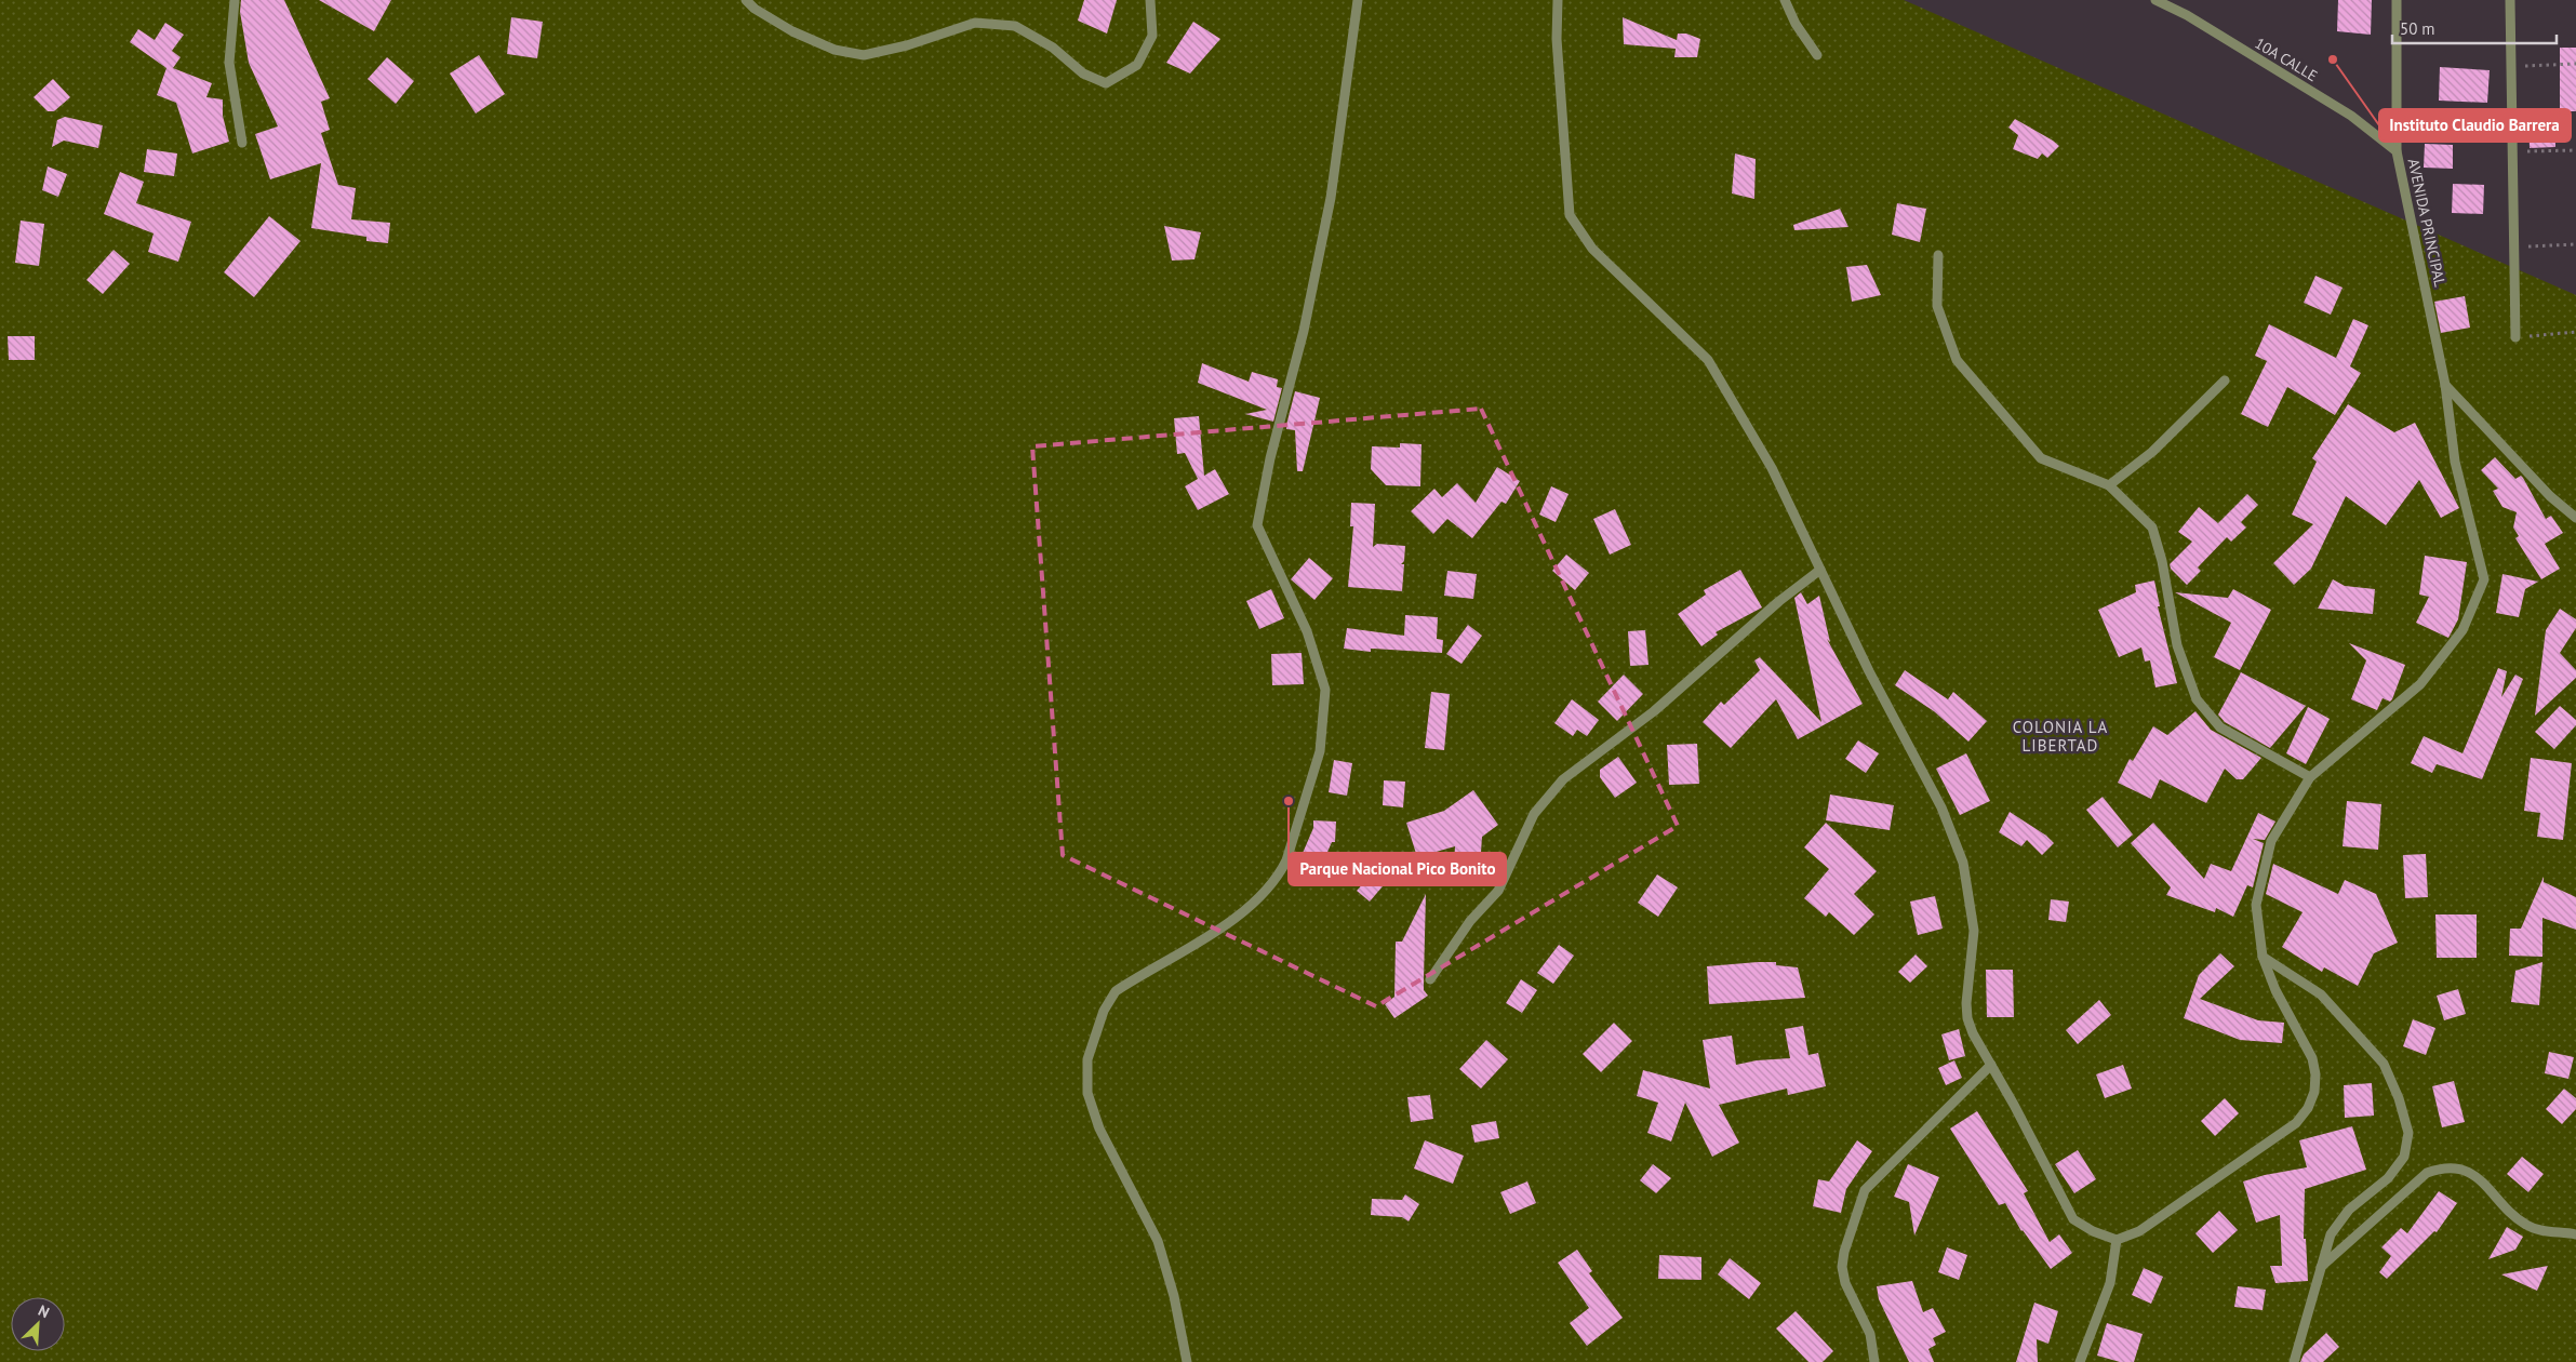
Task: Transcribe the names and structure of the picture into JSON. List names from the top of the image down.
{
  "streets": {
    "street": ["10A CALLE", "AVENIDA PRINCIPAL"]
  },
  "crossings": [
    ["10A CALLE", "AVENIDA PRINCIPAL"]
  ],
  "districts": ["COLONIA LA LIBERTAD"],
  "places": ["Instituto Claudio Barrera", "Parque Nacional Pico Bonito"],
  "scale_bar": "50 m",
  "north": "top right"
}
